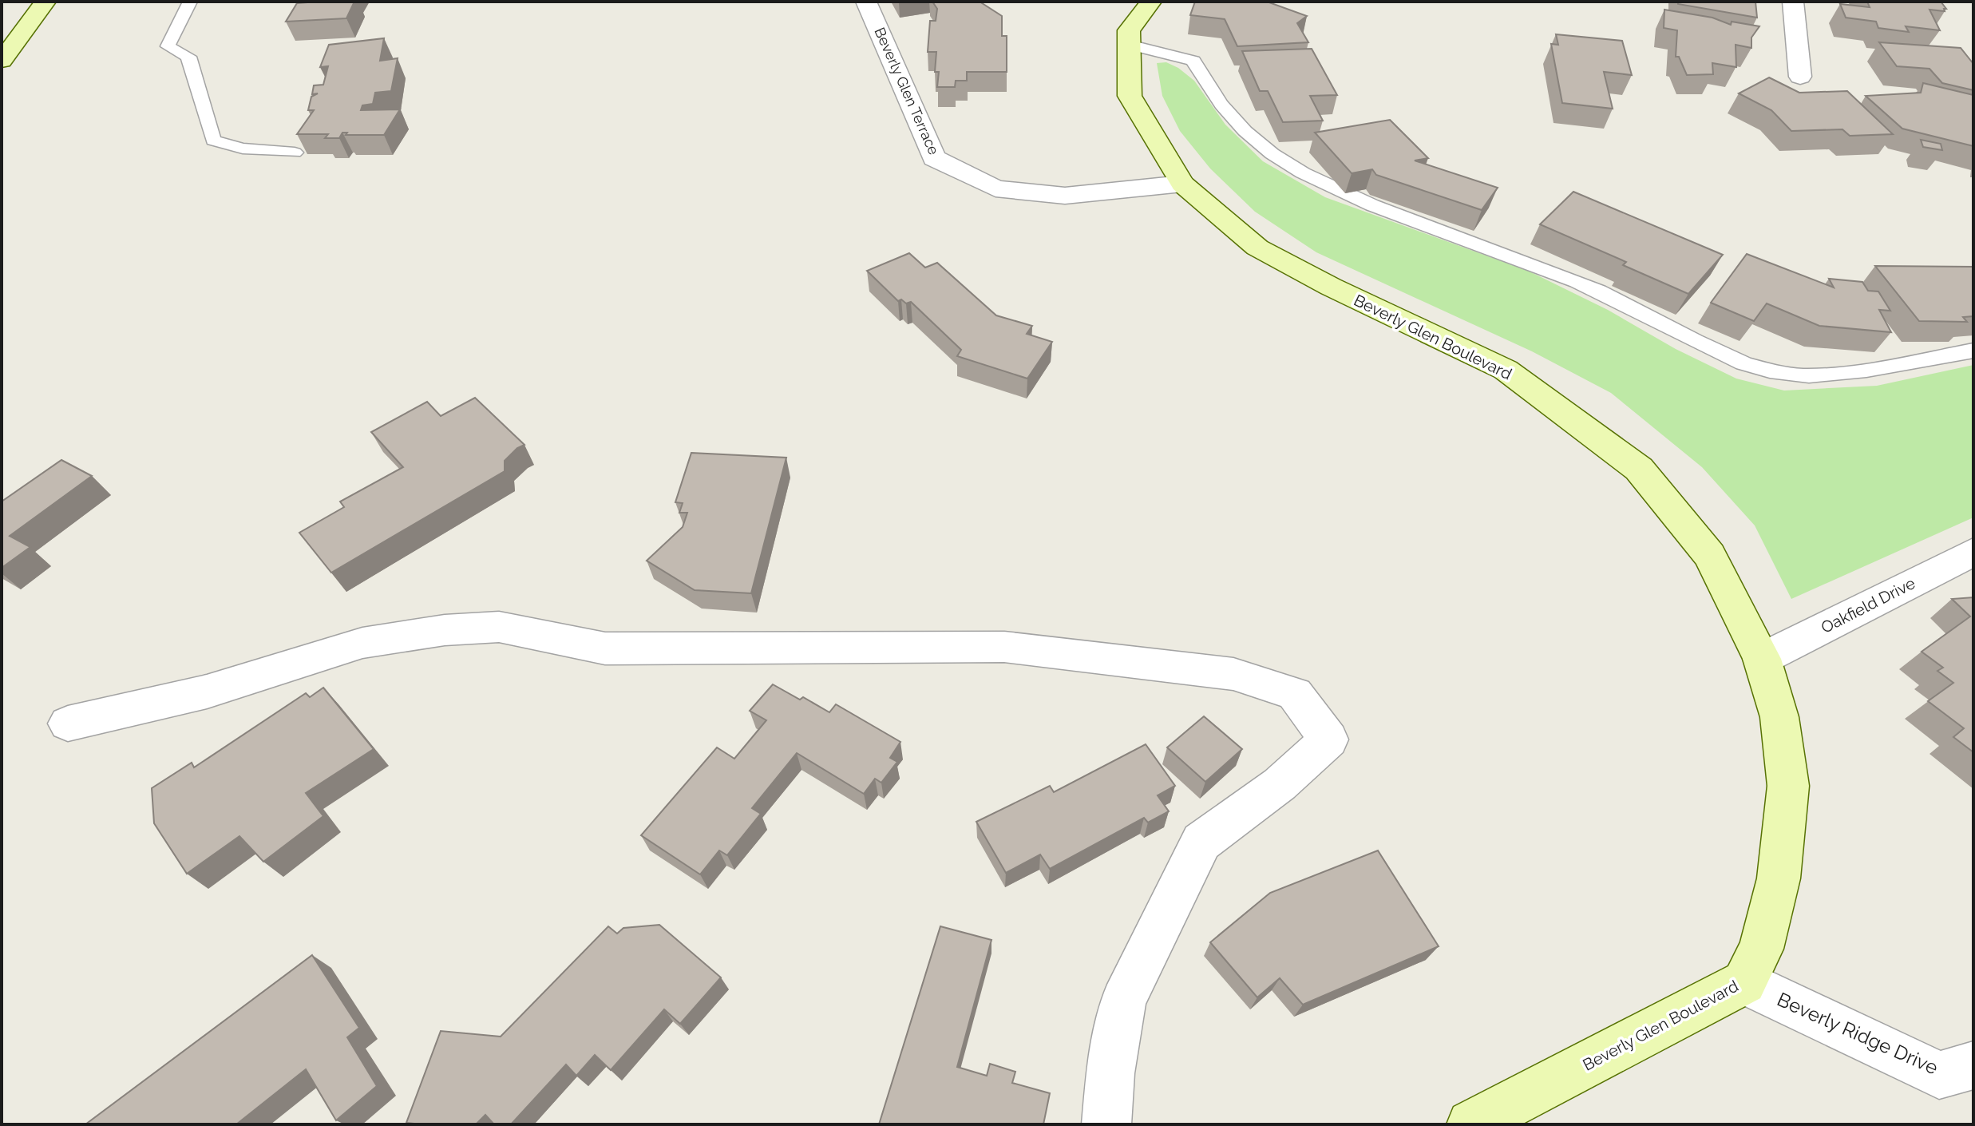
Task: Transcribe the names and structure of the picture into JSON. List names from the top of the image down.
{
  "streets": {
    "main road": ["Beverly Glen Boulevard"],
    "street": ["Beverly Glen Terrace", "Oakfield Drive", "Beverly Ridge Drive"]
  },
  "crossings": [
    ["Beverly Glen Terrace", "Beverly Glen Boulevard"],
    ["Beverly Glen Boulevard", "Oakfield Drive"],
    ["Beverly Glen Boulevard", "Beverly Ridge Drive"]
  ]
}
